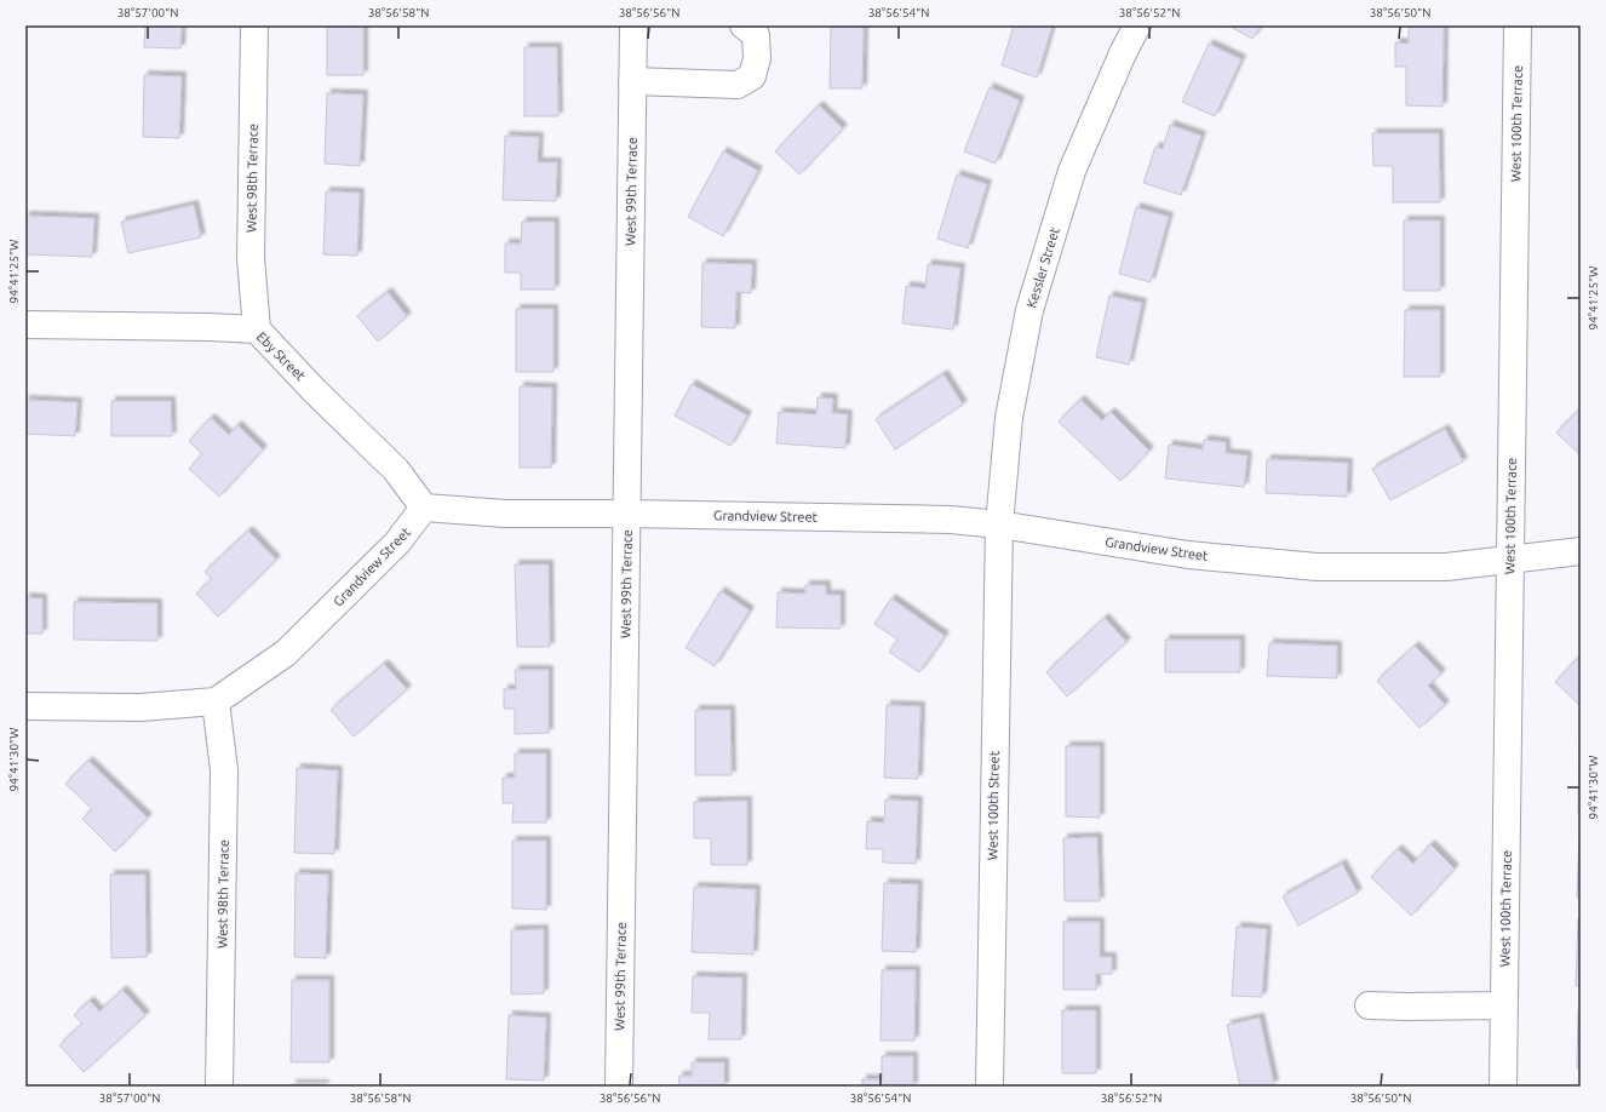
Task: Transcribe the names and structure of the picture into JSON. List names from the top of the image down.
{
  "streets": {
    "street": [
      "West 100th Terrace",
      "West 98th Terrace",
      "West 99th Terrace",
      "Kessler Street",
      "Eby Street",
      "Grandview Street",
      "West 100th Street"
    ]
  },
  "crossings": [
    ["West 100th Terrace", "Grandview Street"],
    ["West 98th Terrace", "Eby Street"],
    ["West 98th Terrace", "Grandview Street"],
    ["West 99th Terrace", "Grandview Street"],
    ["Kessler Street", "Grandview Street"],
    ["Kessler Street", "West 100th Street"],
    ["Eby Street", "Grandview Street"],
    ["Grandview Street", "West 100th Street"]
  ],
  "coordinates": [
    "38°57'00\"N",
    "38°56'58\"N",
    "38°56'56\"N",
    "38°56'54\"N",
    "38°56'52\"N",
    "38°56'50\"N",
    "94°41'25\"W",
    "94°41'30\"W"
  ]
}
